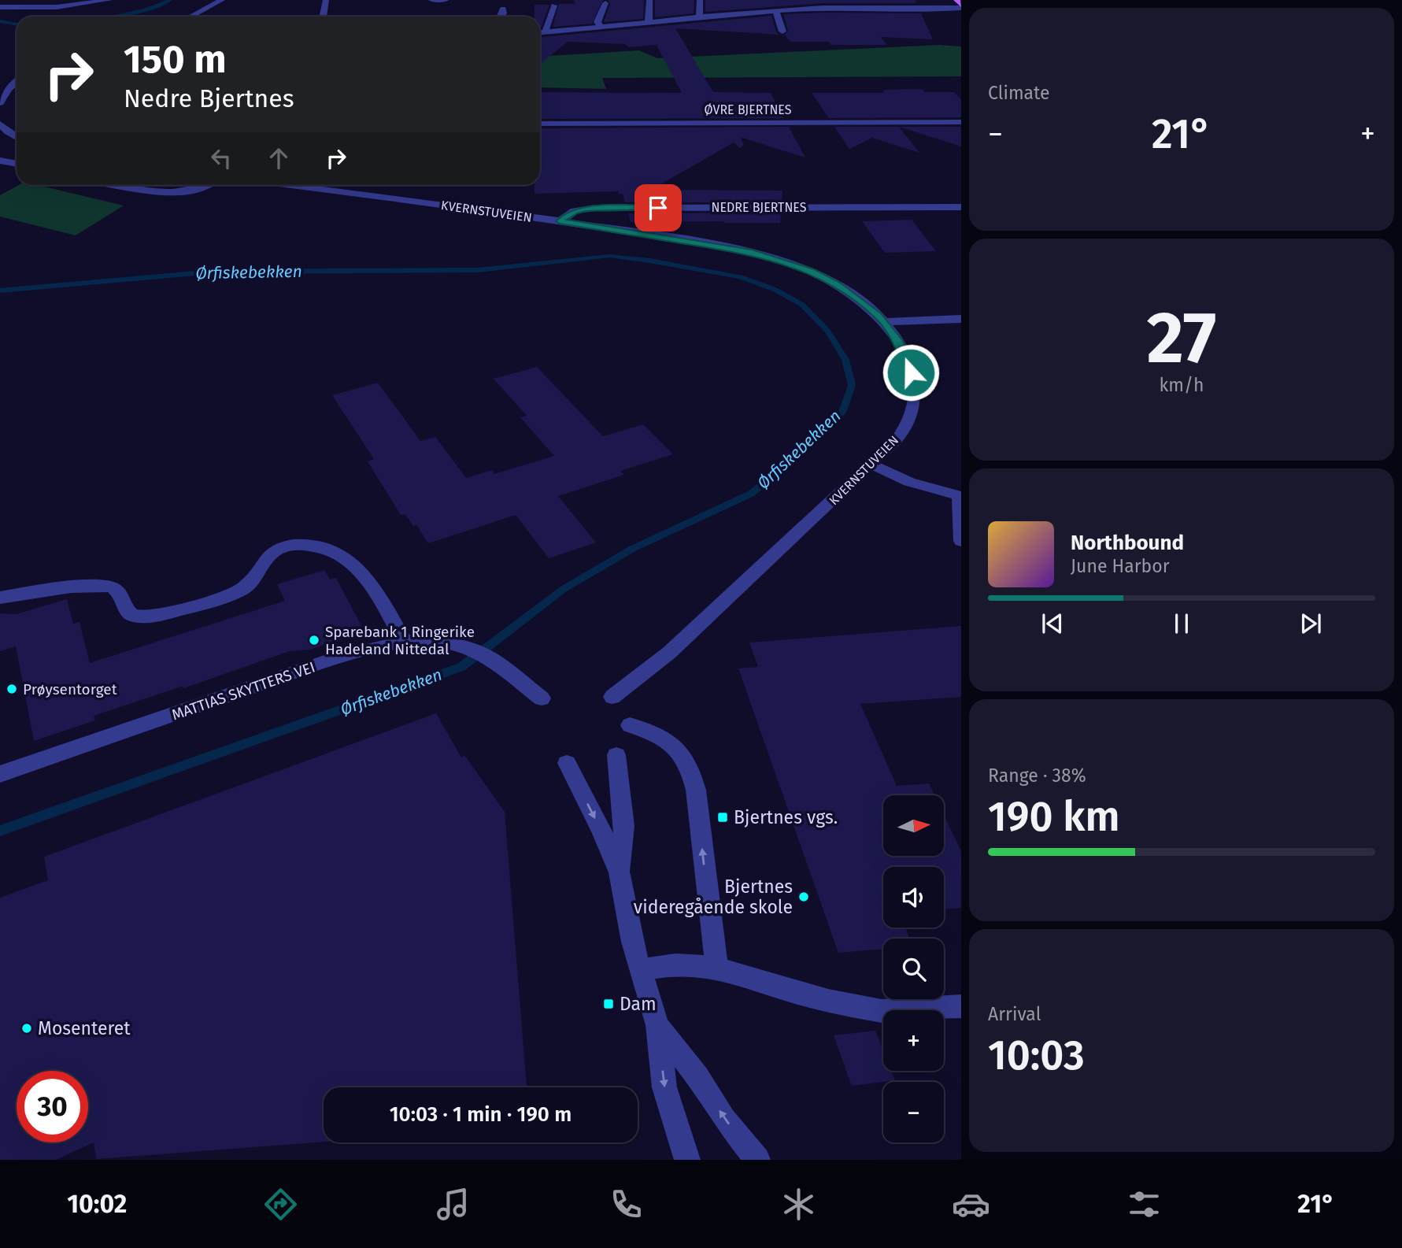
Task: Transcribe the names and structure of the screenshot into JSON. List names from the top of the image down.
{
  "streets": {
    "street": [
      "ØVRE BJERTNES",
      "NEDRE BJERTNES",
      "KVERNSTUVEIEN",
      "MATTIAS SKYTTERS VEI"
    ]
  },
  "crossings": [
    ["NEDRE BJERTNES", "KVERNSTUVEIEN"]
  ],
  "water": ["Ørfiskebekken"],
  "places": {
    "other": [
      "Sparebank 1 Ringerike Hadeland Nittedal",
      "Prøysentorget",
      "Bjertnes videregående skole",
      "Mosenteret"
    ],
    "transit": ["Bjertnes vgs.", "Dam"]
  },
  "north": "right",
  "page": {
    "tile": [
      "Climate",
      ["27", "km/h"],
      ["Range · 38%", "190 km"],
      ["Arrival", "10:03"]
    ],
    "turn": ["150 m", "Nedre Bjertnes"],
    "heat": ["−", "21°", "+"],
    "song": ["Northbound", "June Harbor"],
    "map_buttons": ["+", "−"],
    "limit": "30",
    "trip": "10:03 · 1 min · 190 m",
    "tabs": ["10:02", "21°"]
  }
}
